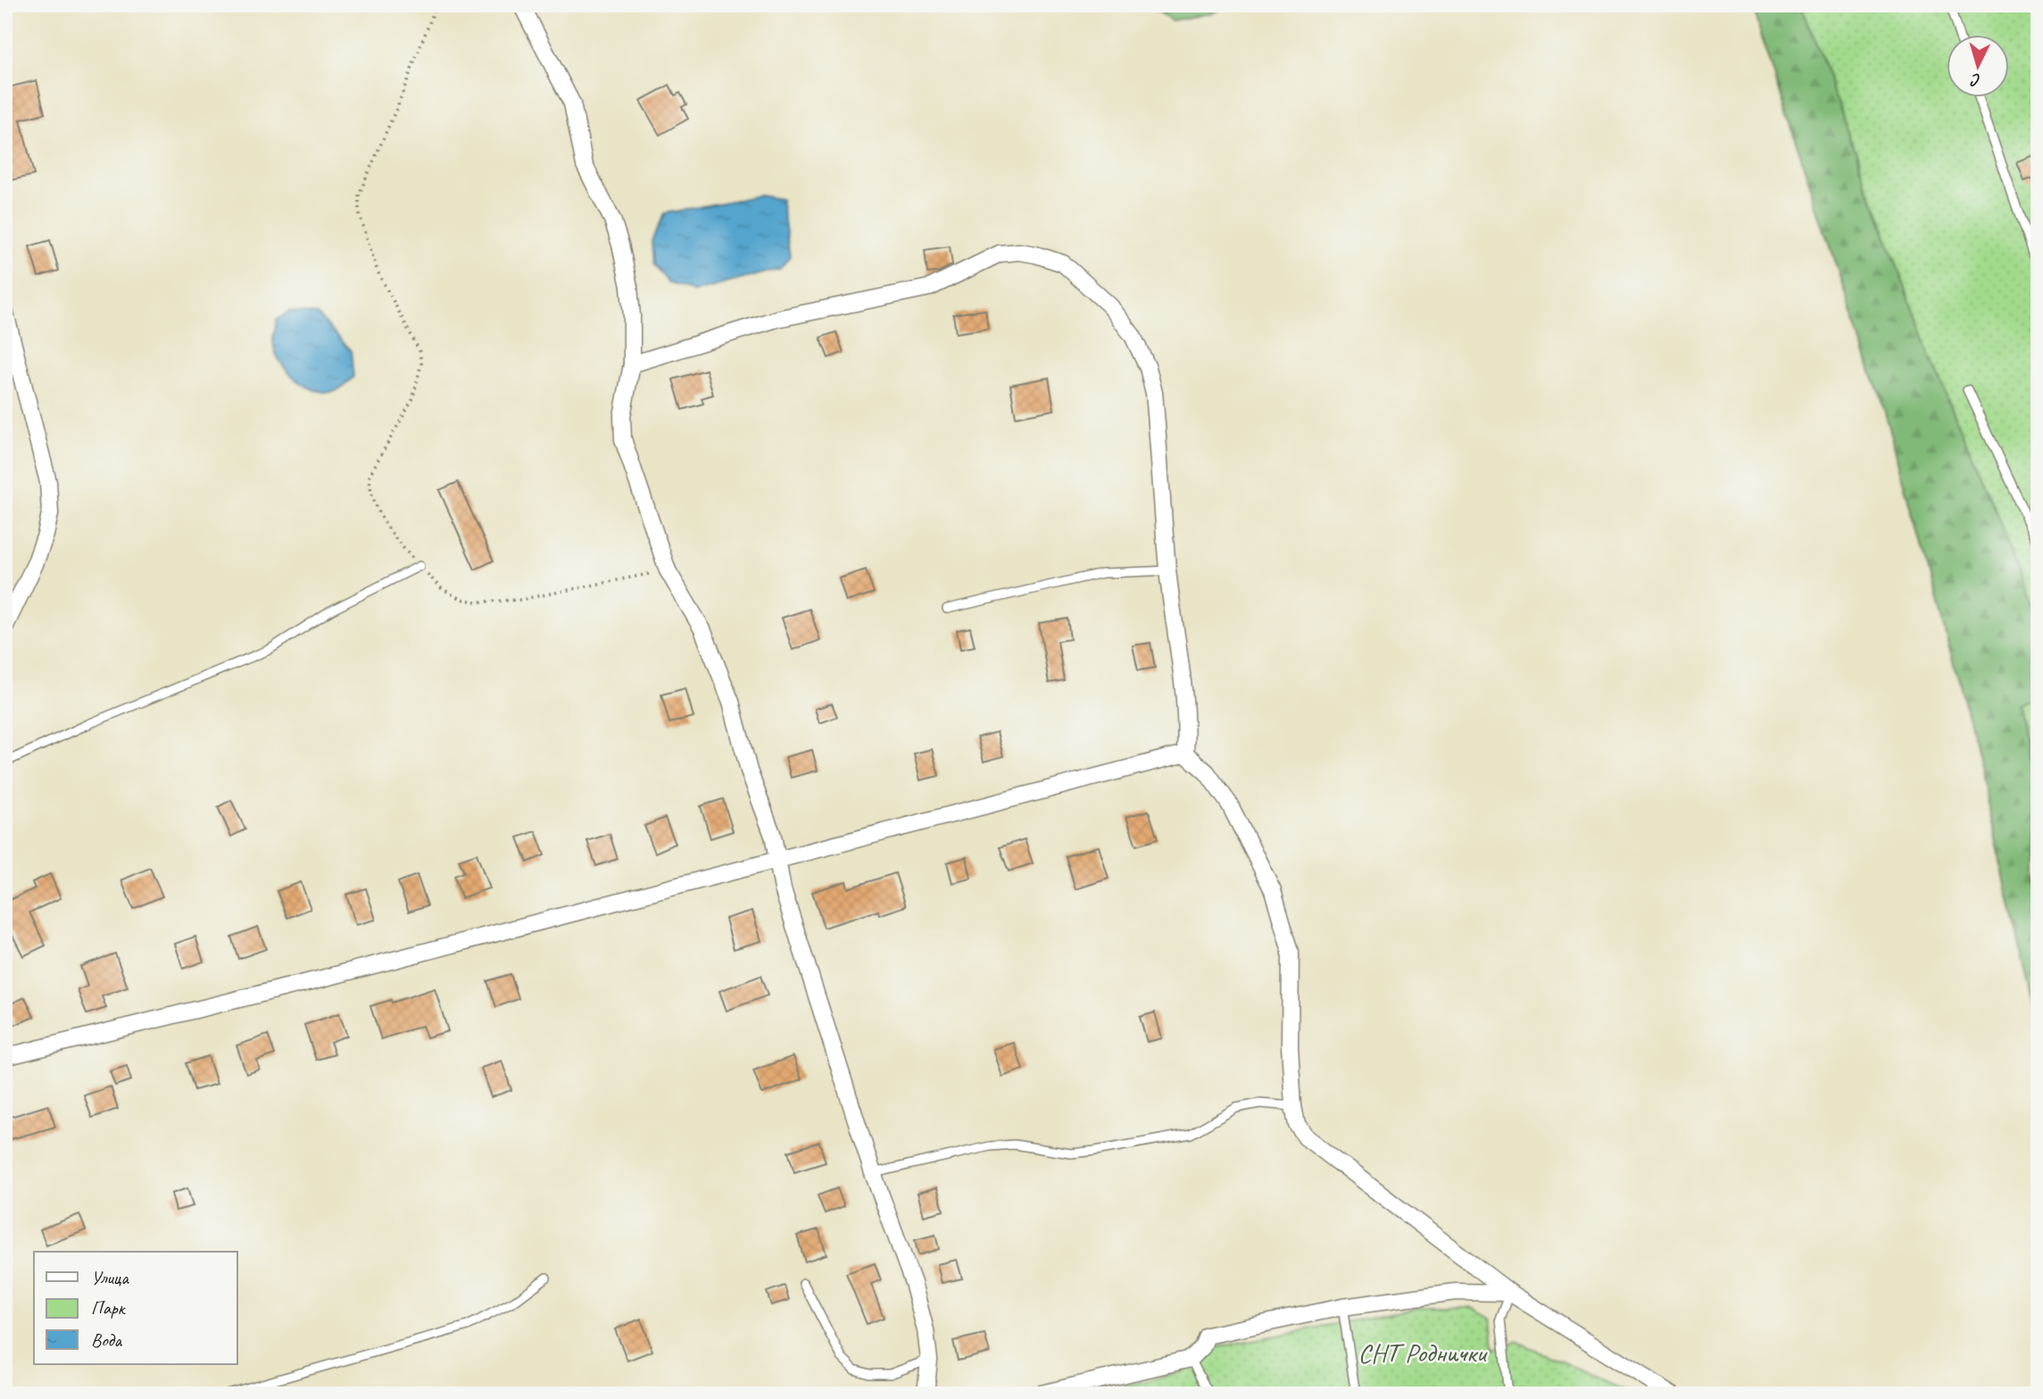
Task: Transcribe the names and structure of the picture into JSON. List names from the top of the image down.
{
  "parks": ["СНТ Роднички"],
  "legend": ["Улица", "Парк", "Вода"],
  "north": "bottom"
}
